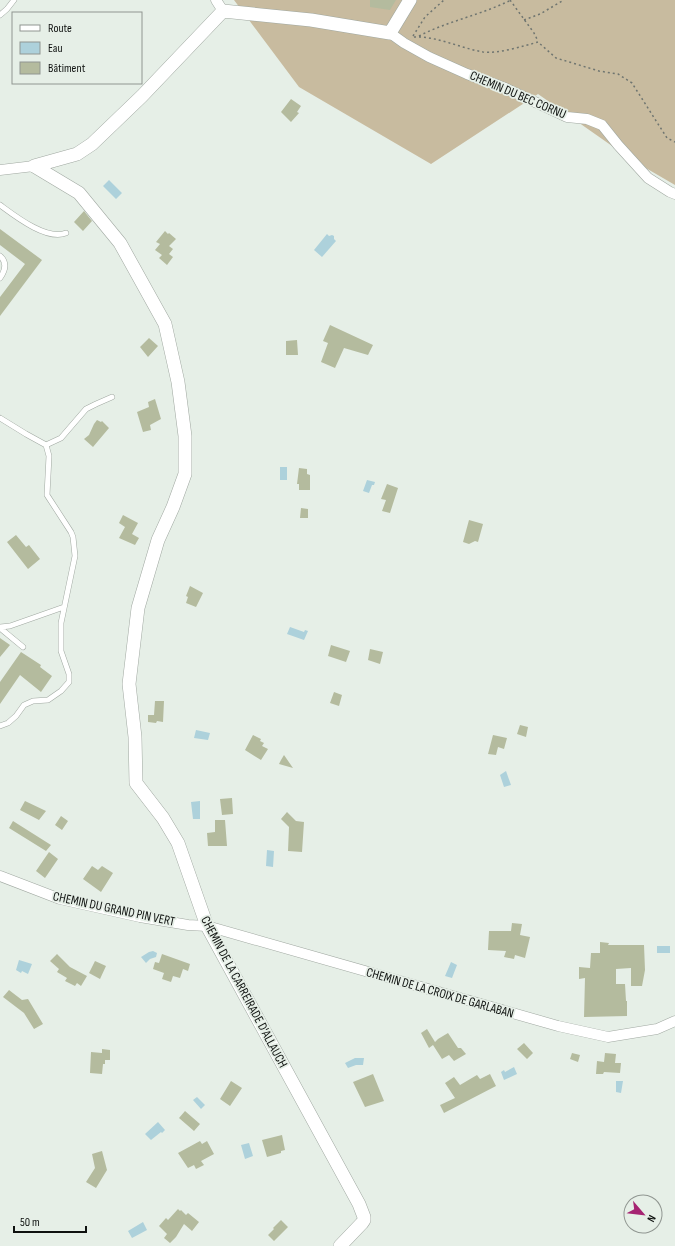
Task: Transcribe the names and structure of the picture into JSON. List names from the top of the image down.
{
  "streets": {
    "street": [
      "CHEMIN DU BEC CORNU",
      "CHEMIN DU GRAND PIN VERT",
      "CHEMIN DE LA CARREIRADE D'ALLAUCH",
      "CHEMIN DE LA CROIX DE GARLABAN"
    ]
  },
  "crossings": [
    ["CHEMIN DU GRAND PIN VERT", "CHEMIN DE LA CARREIRADE D'ALLAUCH"],
    ["CHEMIN DU GRAND PIN VERT", "CHEMIN DE LA CROIX DE GARLABAN"],
    ["CHEMIN DE LA CARREIRADE D'ALLAUCH", "CHEMIN DE LA CROIX DE GARLABAN"]
  ],
  "legend": ["Route", "Eau", "Bâtiment"],
  "scale_bar": "50 m",
  "north": "bottom right"
}
